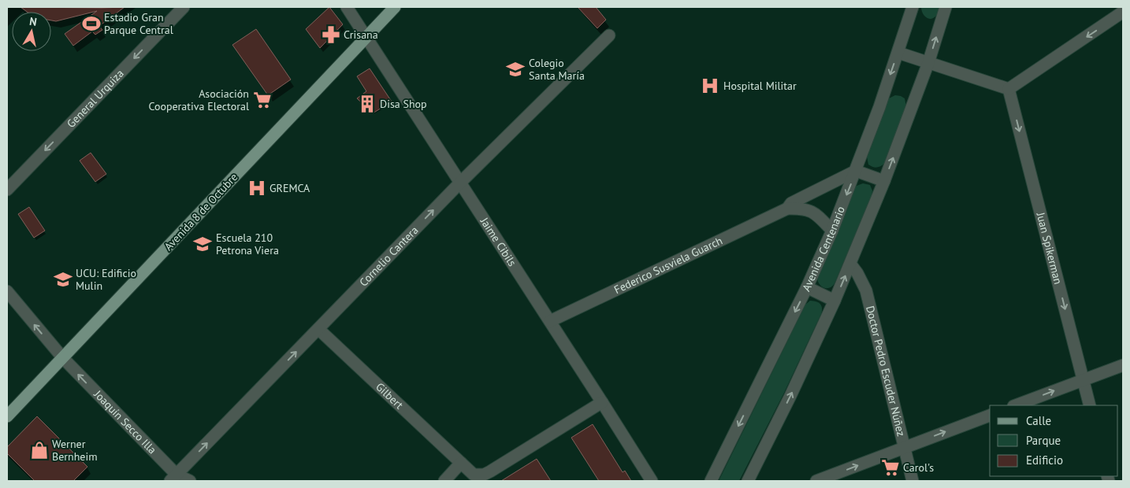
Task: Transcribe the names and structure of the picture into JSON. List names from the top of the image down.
{
  "streets": {
    "main road": ["Avenida 8 de Octubre"],
    "street": [
      "General Urquiza",
      "Jaime Cibils",
      "Juan Spikerman",
      "Avenida Centenario",
      "Cornelio Cantera",
      "Federico Susviela Guarch",
      "Doctor Pedro Escuder Núñez",
      "Gilbert",
      "Joaquín Secco Illa"
    ]
  },
  "crossings": [
    ["Avenida 8 de Octubre", "Jaime Cibils"],
    ["Avenida 8 de Octubre", "Joaquín Secco Illa"],
    ["Jaime Cibils", "Cornelio Cantera"],
    ["Jaime Cibils", "Federico Susviela Guarch"],
    ["Avenida Centenario", "Federico Susviela Guarch"],
    ["Cornelio Cantera", "Gilbert"],
    ["Cornelio Cantera", "Joaquín Secco Illa"]
  ],
  "one_way": [
    "General Urquiza",
    "Juan Spikerman",
    "Cornelio Cantera",
    "Joaquín Secco Illa"
  ],
  "places": {
    "sports": ["Estadio Gran Parque Central"],
    "pharmacy": ["Crisana"],
    "school or university": ["Colegio Santa María", "Escuela 210 Petrona Viera", "UCU: Edificio Mulin"],
    "hospital": ["Hospital Militar", "GREMCA"],
    "supermarket": ["Asociación Cooperativa Electoral", "Carol's"],
    "building": ["Disa Shop"],
    "shop": ["Werner Bernheim"]
  },
  "legend": ["Calle", "Parque", "Edificio"],
  "north": "top"
}
